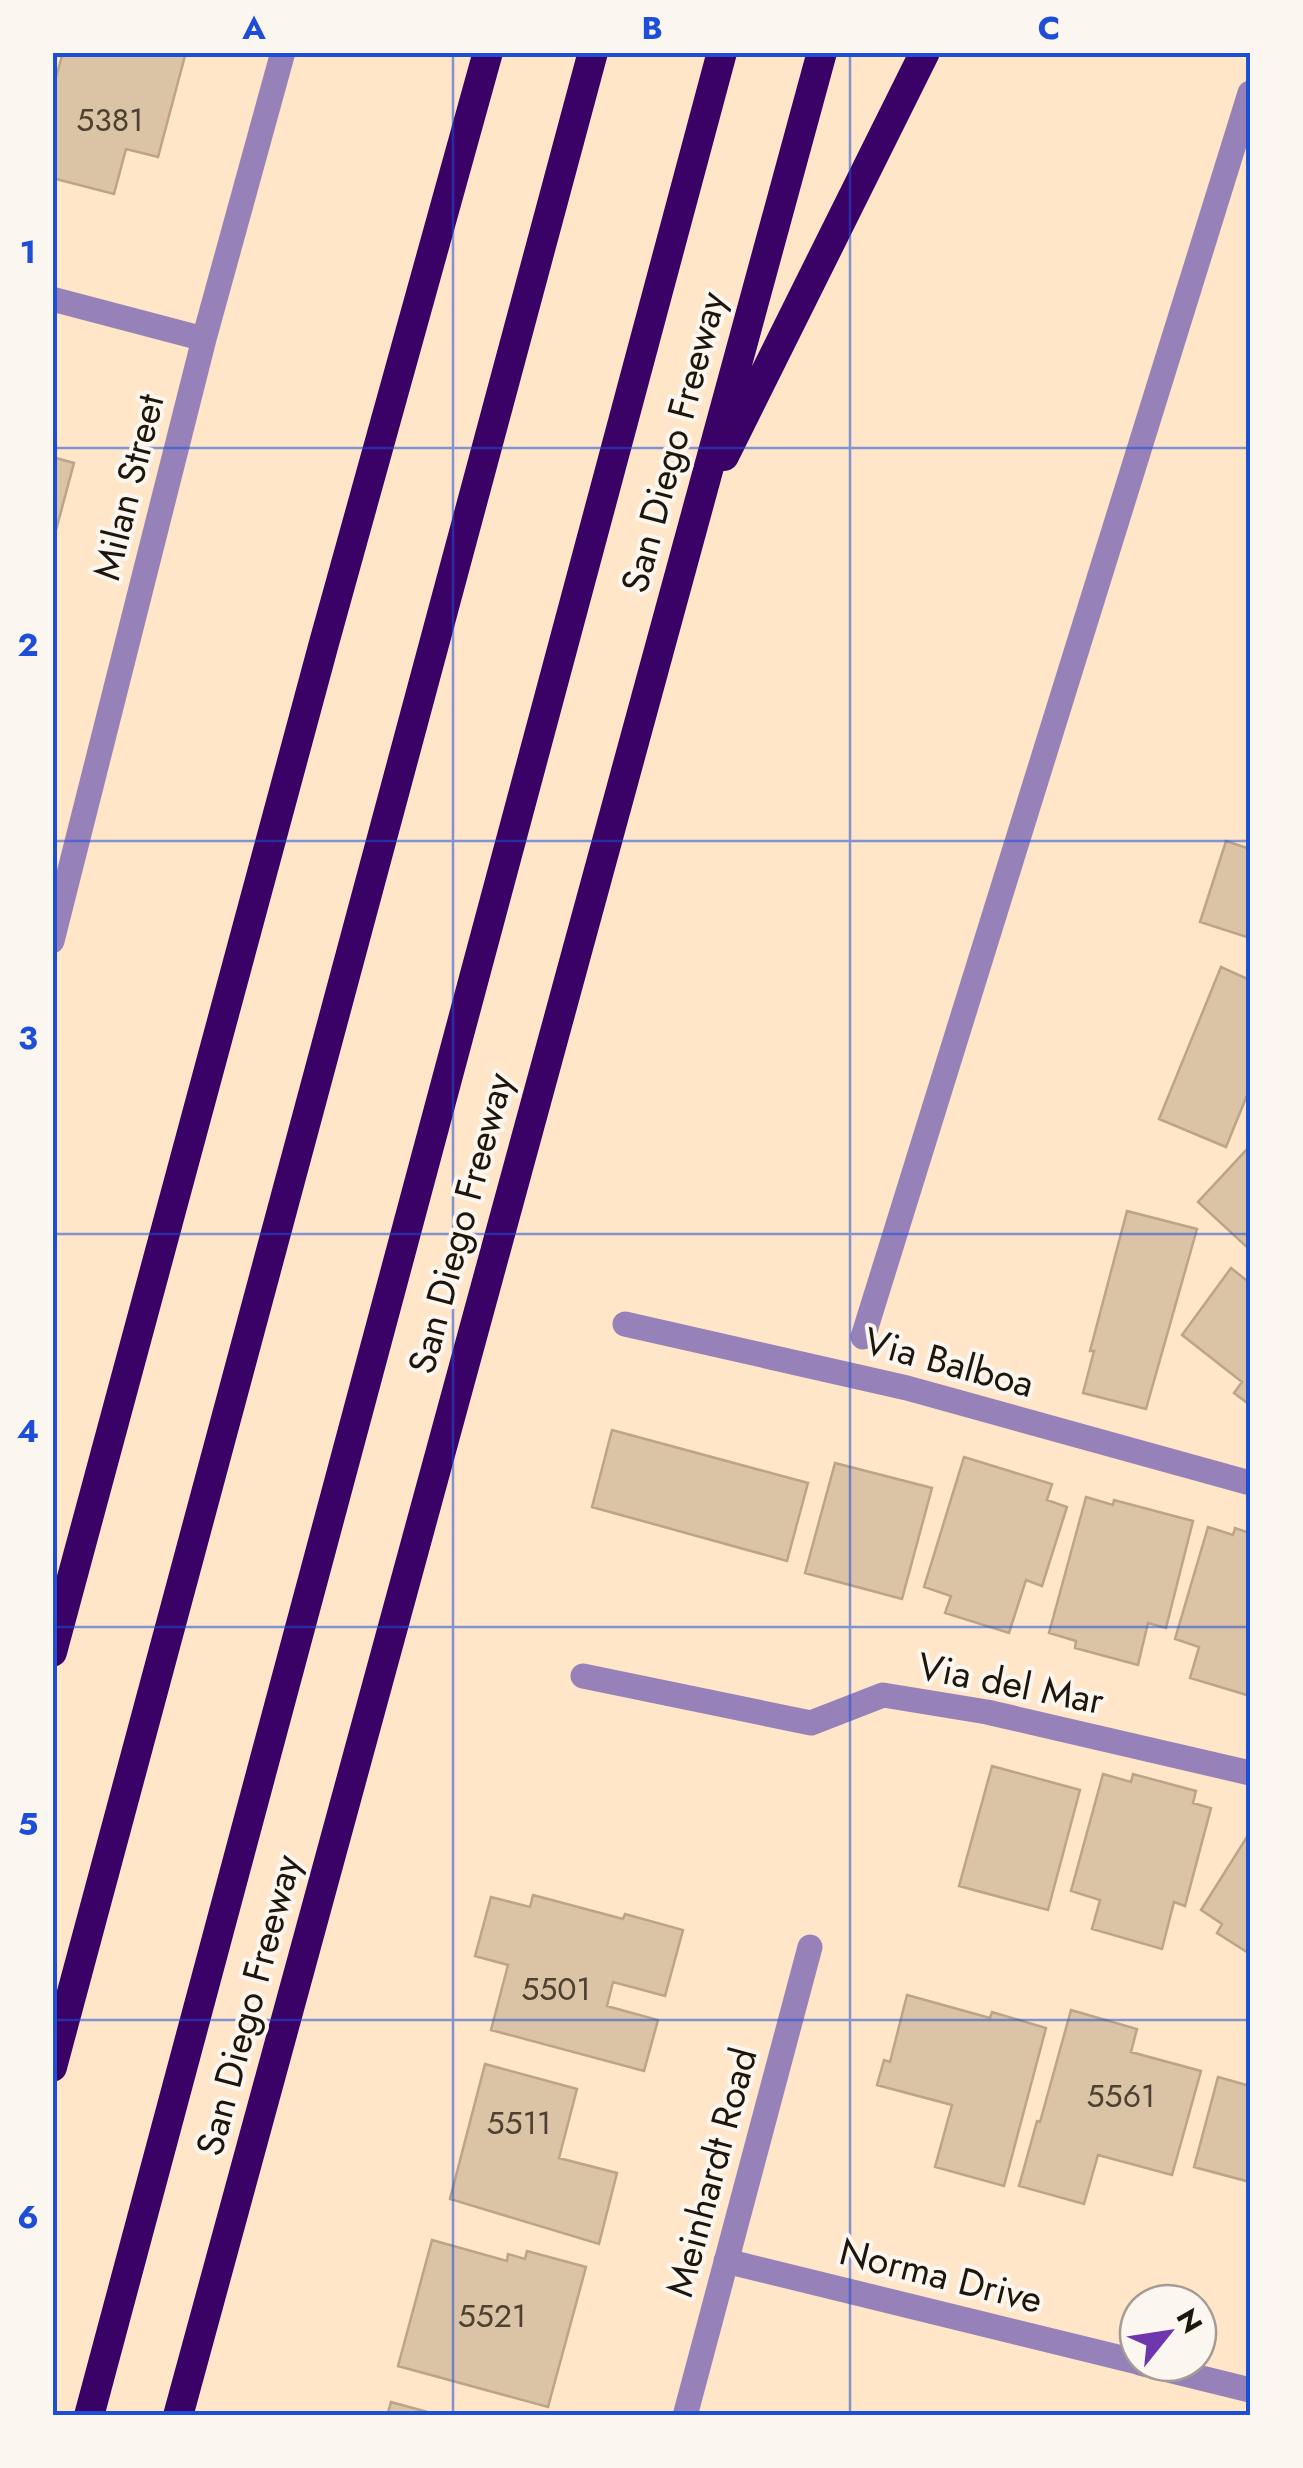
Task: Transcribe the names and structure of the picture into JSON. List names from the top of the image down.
{
  "streets": {
    "highway": ["San Diego Freeway"],
    "street": [
      "Milan Street",
      "Via Balboa",
      "Via del Mar",
      "Meinhardt Road",
      "Norma Drive"
    ]
  },
  "crossings": [
    ["Meinhardt Road", "Norma Drive"]
  ],
  "house_numbers": [
    "5381",
    "5501",
    "5561",
    "5511",
    "5521"
  ],
  "north": "top right",
  "grid": {
    "columns": ["A", "B", "C"],
    "rows": [
      "1",
      "2",
      "3",
      "4",
      "5",
      "6"
    ]
  }
}
